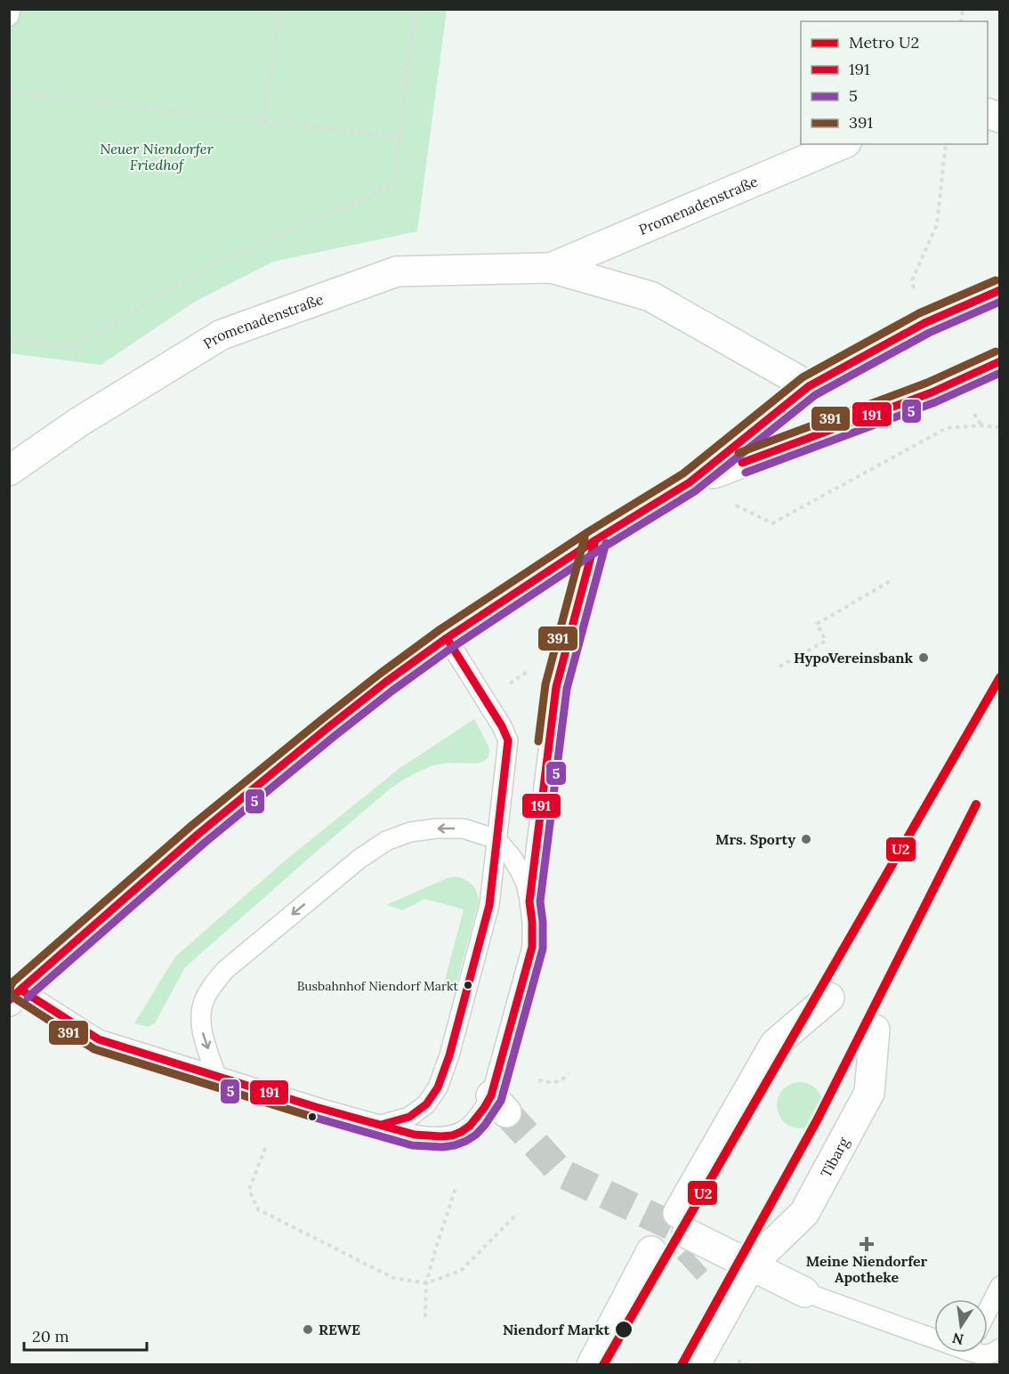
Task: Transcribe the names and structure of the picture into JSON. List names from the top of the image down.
{
  "streets": {
    "street": ["Promenadenstraße", "Tibarg"]
  },
  "parks": ["Neuer Niendorfer Friedhof"],
  "places": {
    "other": [
      "HypoVereinsbank",
      "Mrs. Sporty",
      "Busbahnhof Niendorf Markt",
      "REWE",
      "Niendorf Markt"
    ],
    "health": ["Meine Niendorfer Apotheke"]
  },
  "lines": [
    "transit line 391",
    "transit line 191",
    "transit line 5",
    "metro line U2"
  ],
  "legend": [
    "Metro U2",
    "191",
    "5",
    "391"
  ],
  "scale_bar": "20 m",
  "north": "bottom"
}
